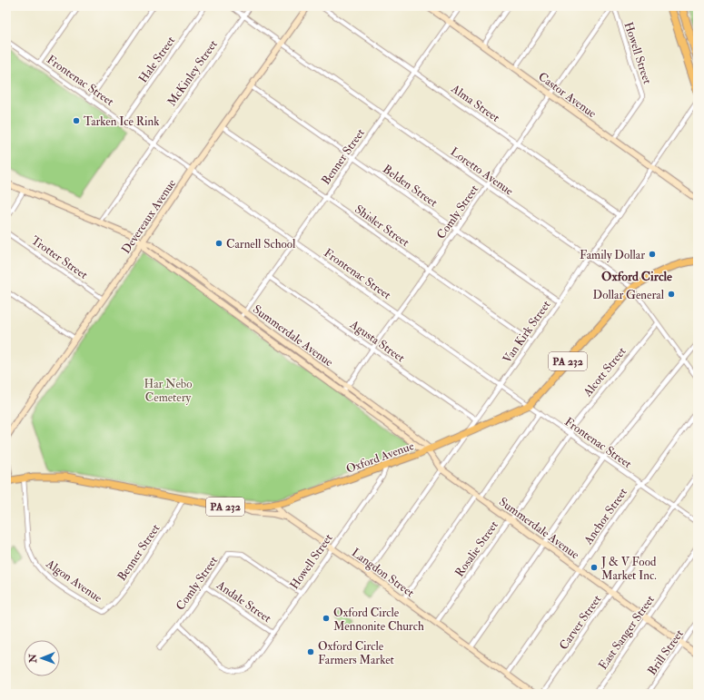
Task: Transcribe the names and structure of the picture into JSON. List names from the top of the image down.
{
  "streets": {
    "main road": ["PA 232", "Oxford Avenue"],
    "street": [
      "Howell Street",
      "Hale Street",
      "McKinley Street",
      "Frontenac Street",
      "Castor Avenue",
      "Alma Street",
      "Benner Street",
      "Loretto Avenue",
      "Belden Street",
      "Comly Street",
      "Devereaux Avenue",
      "Shisler Street",
      "Trotter Street",
      "Van Kirk Street",
      "Summerdale Avenue",
      "Agusta Street",
      "Alcott Street",
      "Anchor Street",
      "Rosalie Street",
      "Langdon Street",
      "Algon Avenue",
      "Andale Street",
      "Carver Street",
      "East Sanger Street",
      "Brill Street"
    ]
  },
  "crossings": [
    ["Howell Street", "Castor Avenue"],
    ["Howell Street", "Comly Street"],
    ["Howell Street", "Oxford Avenue"],
    ["Howell Street", "Langdon Street"],
    ["Howell Street", "Andale Street"],
    ["Hale Street", "Frontenac Street"],
    ["McKinley Street", "Frontenac Street"],
    ["McKinley Street", "Loretto Avenue"],
    ["McKinley Street", "Summerdale Avenue"],
    ["Frontenac Street", "Benner Street"],
    ["Frontenac Street", "Comly Street"],
    ["Frontenac Street", "Devereaux Avenue"],
    ["Frontenac Street", "Van Kirk Street"],
    ["Frontenac Street", "Alcott Street"],
    ["Frontenac Street", "Oxford Avenue"],
    ["Frontenac Street", "Anchor Street"],
    ["Frontenac Street", "Rosalie Street"],
    ["Frontenac Street", "Carver Street"],
    ["Castor Avenue", "Benner Street"],
    ["Castor Avenue", "Comly Street"],
    ["Castor Avenue", "Van Kirk Street"],
    ["Alma Street", "Benner Street"],
    ["Alma Street", "Comly Street"],
    ["Alma Street", "Van Kirk Street"],
    ["Benner Street", "Loretto Avenue"],
    ["Benner Street", "Belden Street"],
    ["Benner Street", "Shisler Street"],
    ["Benner Street", "Summerdale Avenue"],
    ["Benner Street", "Agusta Street"],
    ["Benner Street", "Oxford Avenue"],
    ["Benner Street", "Algon Avenue"],
    ["Loretto Avenue", "Comly Street"],
    ["Loretto Avenue", "Devereaux Avenue"],
    ["Loretto Avenue", "Van Kirk Street"],
    ["Loretto Avenue", "Alcott Street"],
    ["Loretto Avenue", "Oxford Avenue"],
    ["Belden Street", "Comly Street"],
    ["Belden Street", "Devereaux Avenue"],
    ["Belden Street", "Van Kirk Street"],
    ["Comly Street", "Shisler Street"],
    ["Comly Street", "Summerdale Avenue"],
    ["Comly Street", "Agusta Street"],
    ["Comly Street", "Andale Street"],
    ["Devereaux Avenue", "Shisler Street"],
    ["Devereaux Avenue", "Trotter Street"],
    ["Devereaux Avenue", "Summerdale Avenue"],
    ["Shisler Street", "Van Kirk Street"],
    ["Van Kirk Street", "Summerdale Avenue"],
    ["Van Kirk Street", "Agusta Street"],
    ["Van Kirk Street", "Oxford Avenue"],
    ["Van Kirk Street", "Langdon Street"],
    ["Summerdale Avenue", "Oxford Avenue"],
    ["Summerdale Avenue", "Anchor Street"],
    ["Summerdale Avenue", "Rosalie Street"],
    ["Summerdale Avenue", "Carver Street"],
    ["Summerdale Avenue", "East Sanger Street"],
    ["Summerdale Avenue", "Brill Street"],
    ["Alcott Street", "Rosalie Street"],
    ["Oxford Avenue", "Langdon Street"],
    ["Oxford Avenue", "Algon Avenue"],
    ["Anchor Street", "Langdon Street"],
    ["Rosalie Street", "Langdon Street"]
  ],
  "districts": ["Oxford Circle"],
  "parks": ["Har Nebo Cemetery"],
  "places": [
    "Tarken Ice Rink",
    "Carnell School",
    "Family Dollar",
    "Dollar General",
    "J & V Food Market Inc.",
    "Oxford Circle Mennonite Church",
    "Oxford Circle Farmers Market"
  ],
  "north": "left"
}
